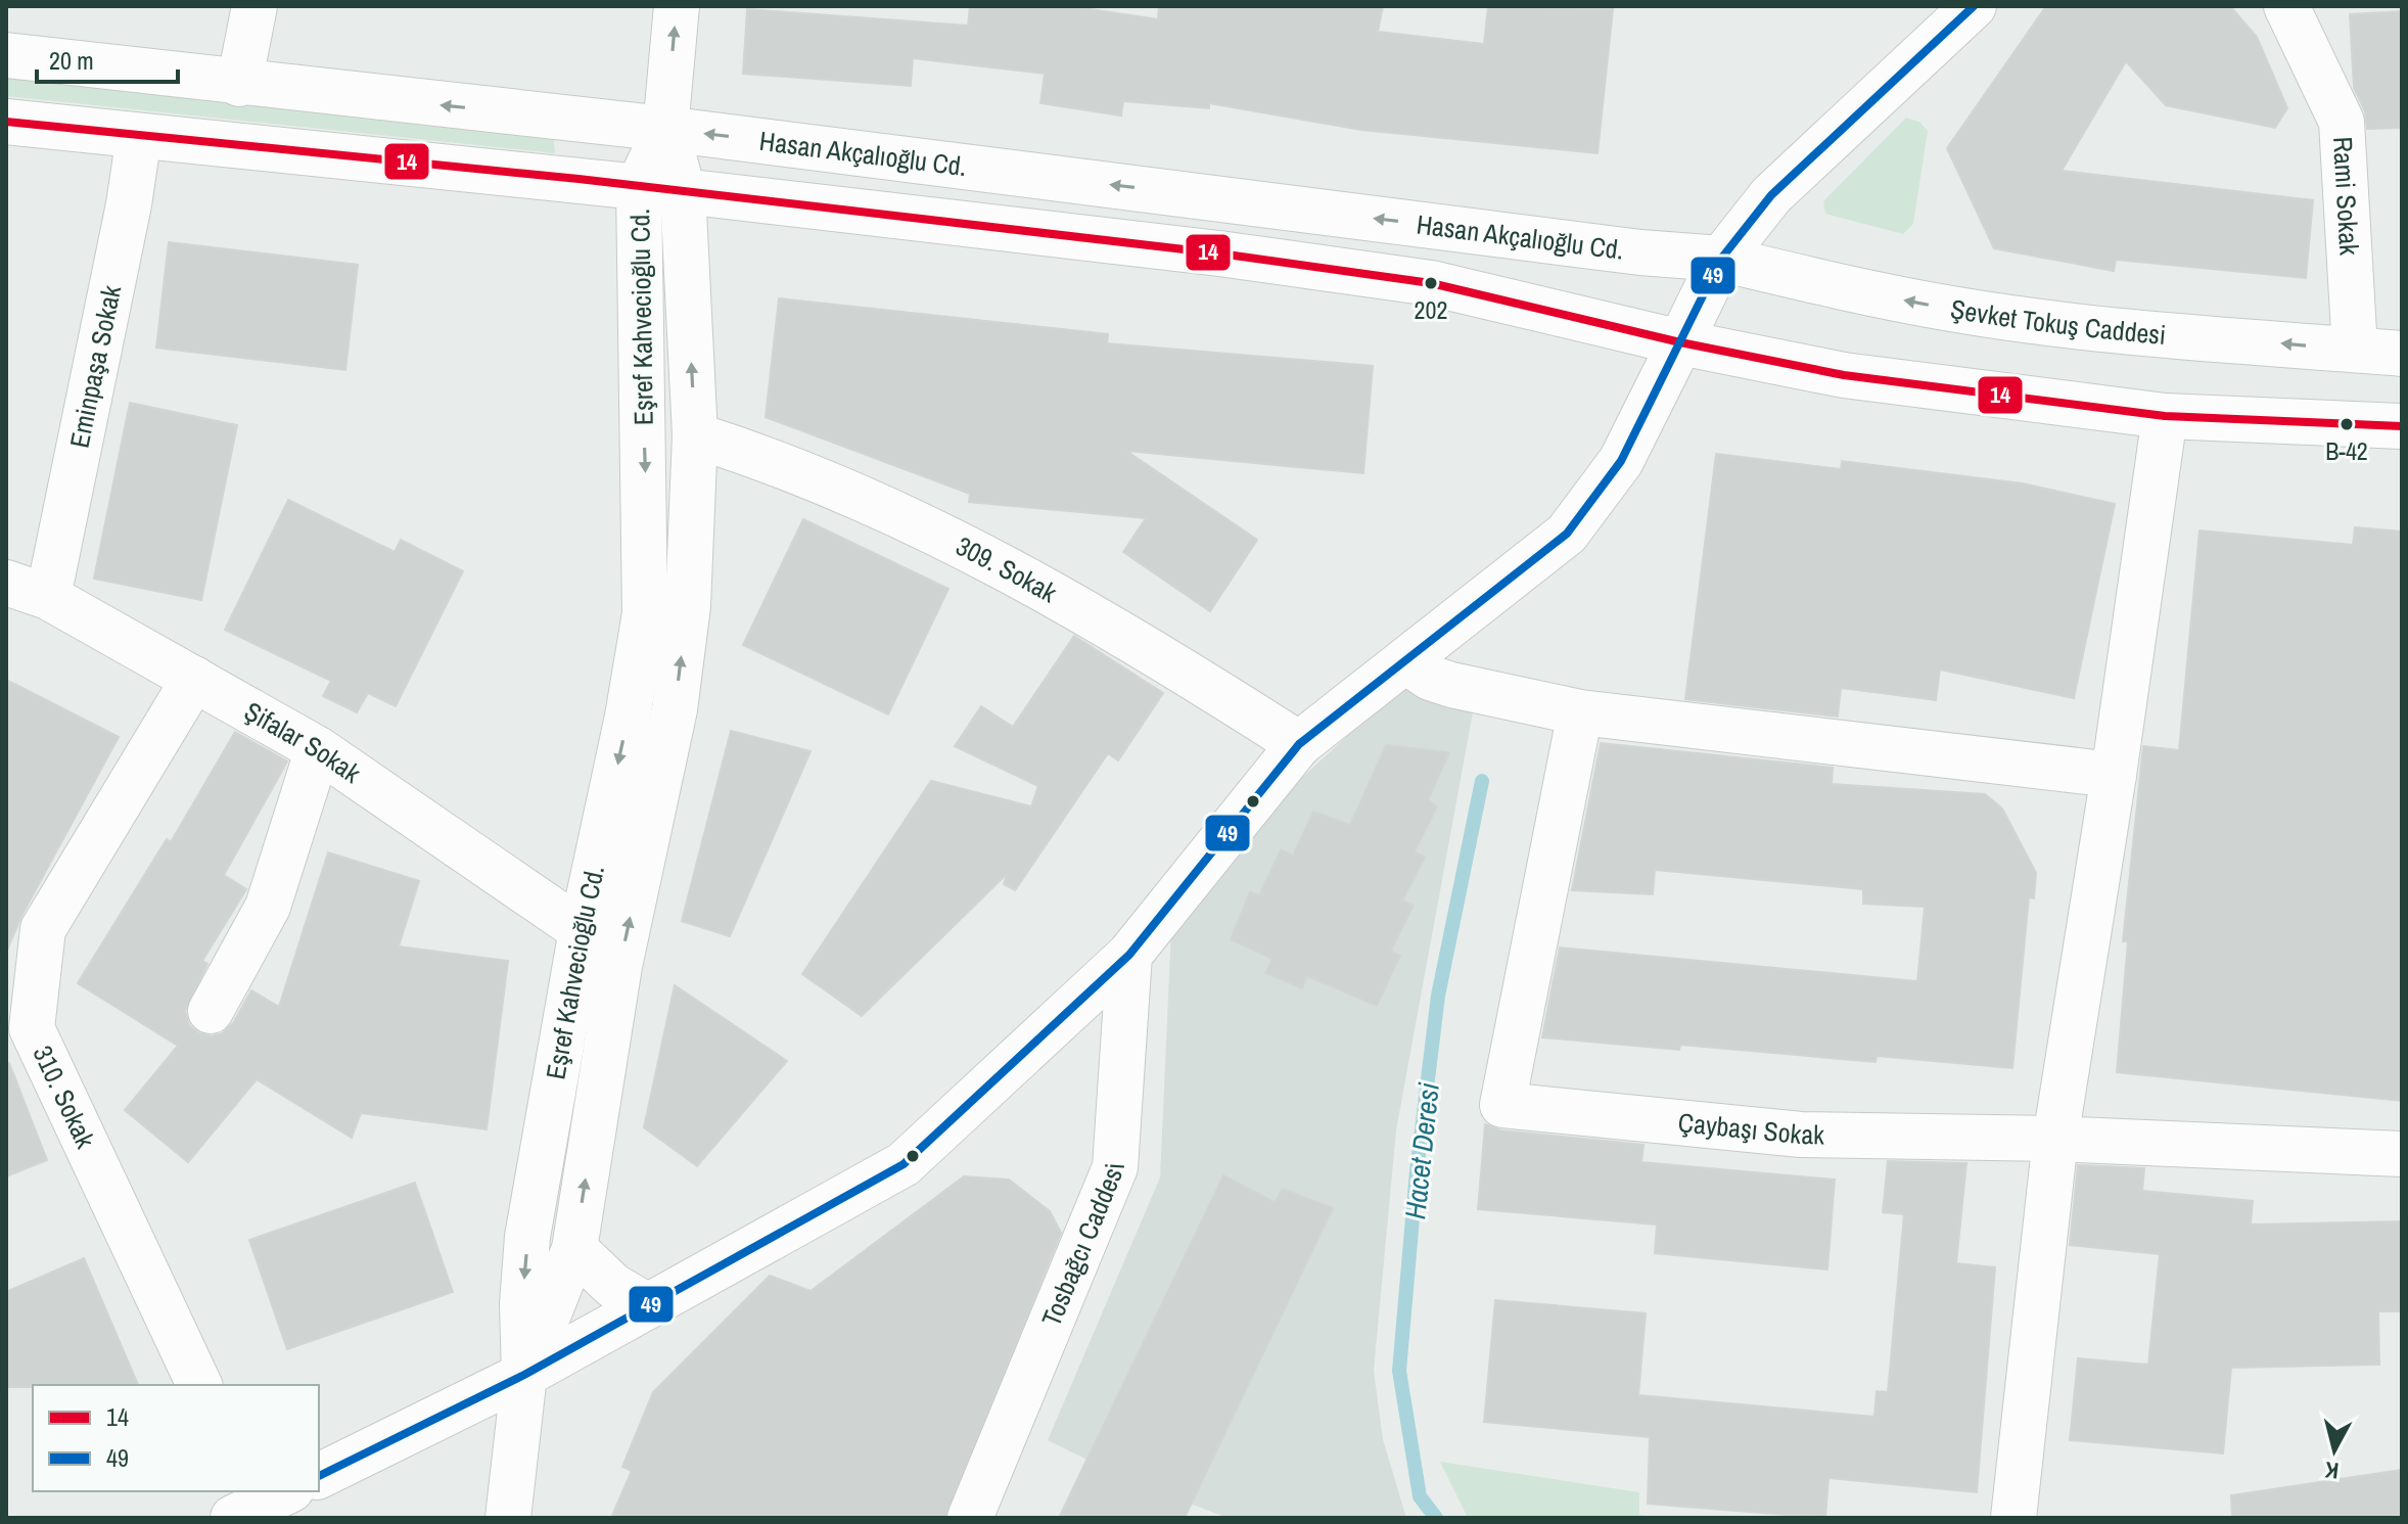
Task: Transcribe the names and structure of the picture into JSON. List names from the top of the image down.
{
  "streets": {
    "street": [
      "Hasan Akçalıoğlu Cd.",
      "Rami Sokak",
      "Eşref Kahvecioğlu Cd.",
      "Şevket Tokuş Caddesi",
      "Eminpaşa Sokak",
      "309. Sokak",
      "Şifalar Sokak",
      "310. Sokak",
      "Çaybaşı Sokak",
      "Tosbağcı Caddesi"
    ]
  },
  "crossings": [
    ["Hasan Akçalıoğlu Cd.", "Eşref Kahvecioğlu Cd."],
    ["Hasan Akçalıoğlu Cd.", "Şevket Tokuş Caddesi"],
    ["Rami Sokak", "Şevket Tokuş Caddesi"],
    ["Eşref Kahvecioğlu Cd.", "309. Sokak"],
    ["Eşref Kahvecioğlu Cd.", "Şifalar Sokak"],
    ["Eminpaşa Sokak", "Şifalar Sokak"],
    ["Şifalar Sokak", "310. Sokak"]
  ],
  "water": ["Hacet Deresi"],
  "places": ["202", "B-42"],
  "lines": ["transit line 49", "transit line 14"],
  "legend": ["14", "49"],
  "scale_bar": "20 m",
  "north": "bottom"
}
